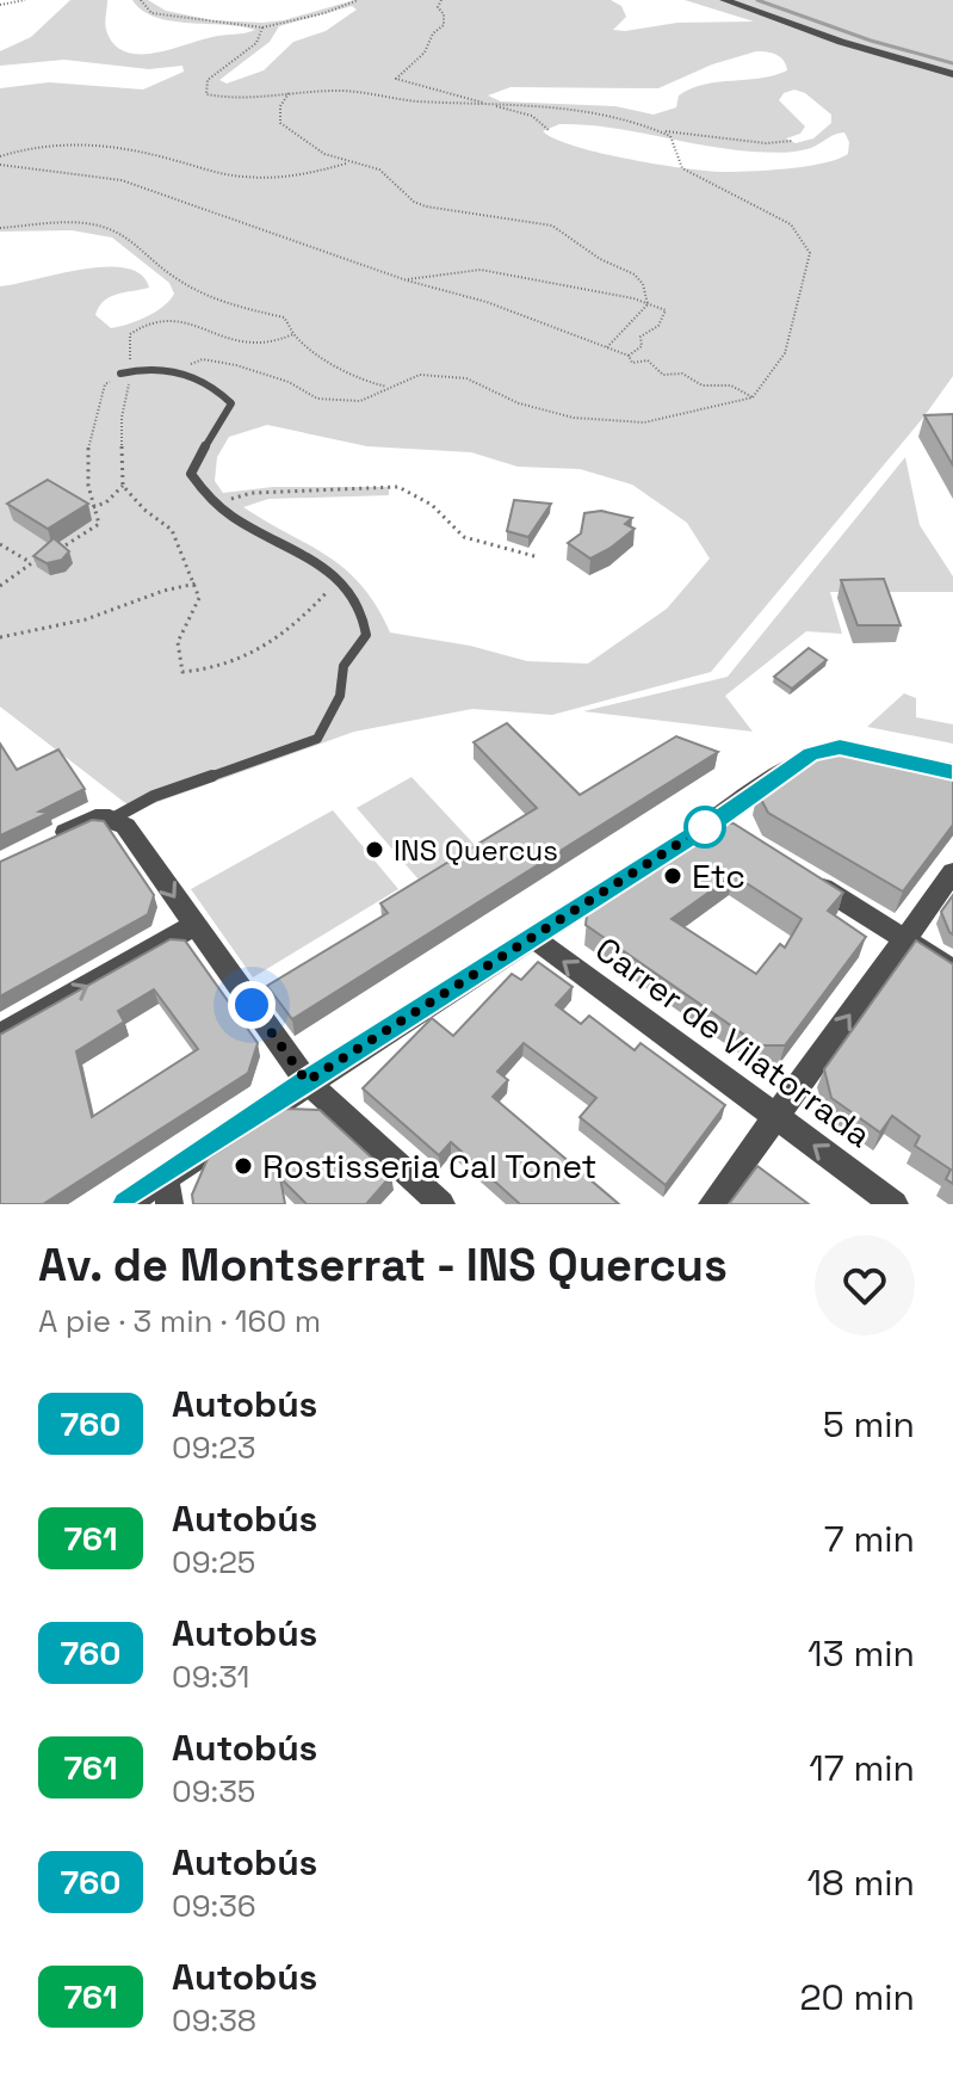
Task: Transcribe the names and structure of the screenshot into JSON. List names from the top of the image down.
{
  "streets": {
    "street": ["Carrer de Vilatorrada"]
  },
  "one_way": ["Carrer de Vilatorrada"],
  "places": ["INS Quercus", "Etc", "Rostisseria Cal Tonet"],
  "lines": ["bus line 760"],
  "page": {
    "heading": ["Av. de Montserrat - INS Quercus", "A pie · 3 min · 160 m"],
    "list": [
      {
        "mark": "760",
        "name": "Autobús",
        "note": "09:23",
        "value": "5 min"
      },
      {
        "mark": "761",
        "name": "Autobús",
        "note": "09:25",
        "value": "7 min"
      },
      {
        "mark": "760",
        "name": "Autobús",
        "note": "09:31",
        "value": "13 min"
      },
      {
        "mark": "761",
        "name": "Autobús",
        "note": "09:35",
        "value": "17 min"
      },
      {
        "mark": "760",
        "name": "Autobús",
        "note": "09:36",
        "value": "18 min"
      },
      {
        "mark": "761",
        "name": "Autobús",
        "note": "09:38",
        "value": "20 min"
      }
    ]
  }
}
